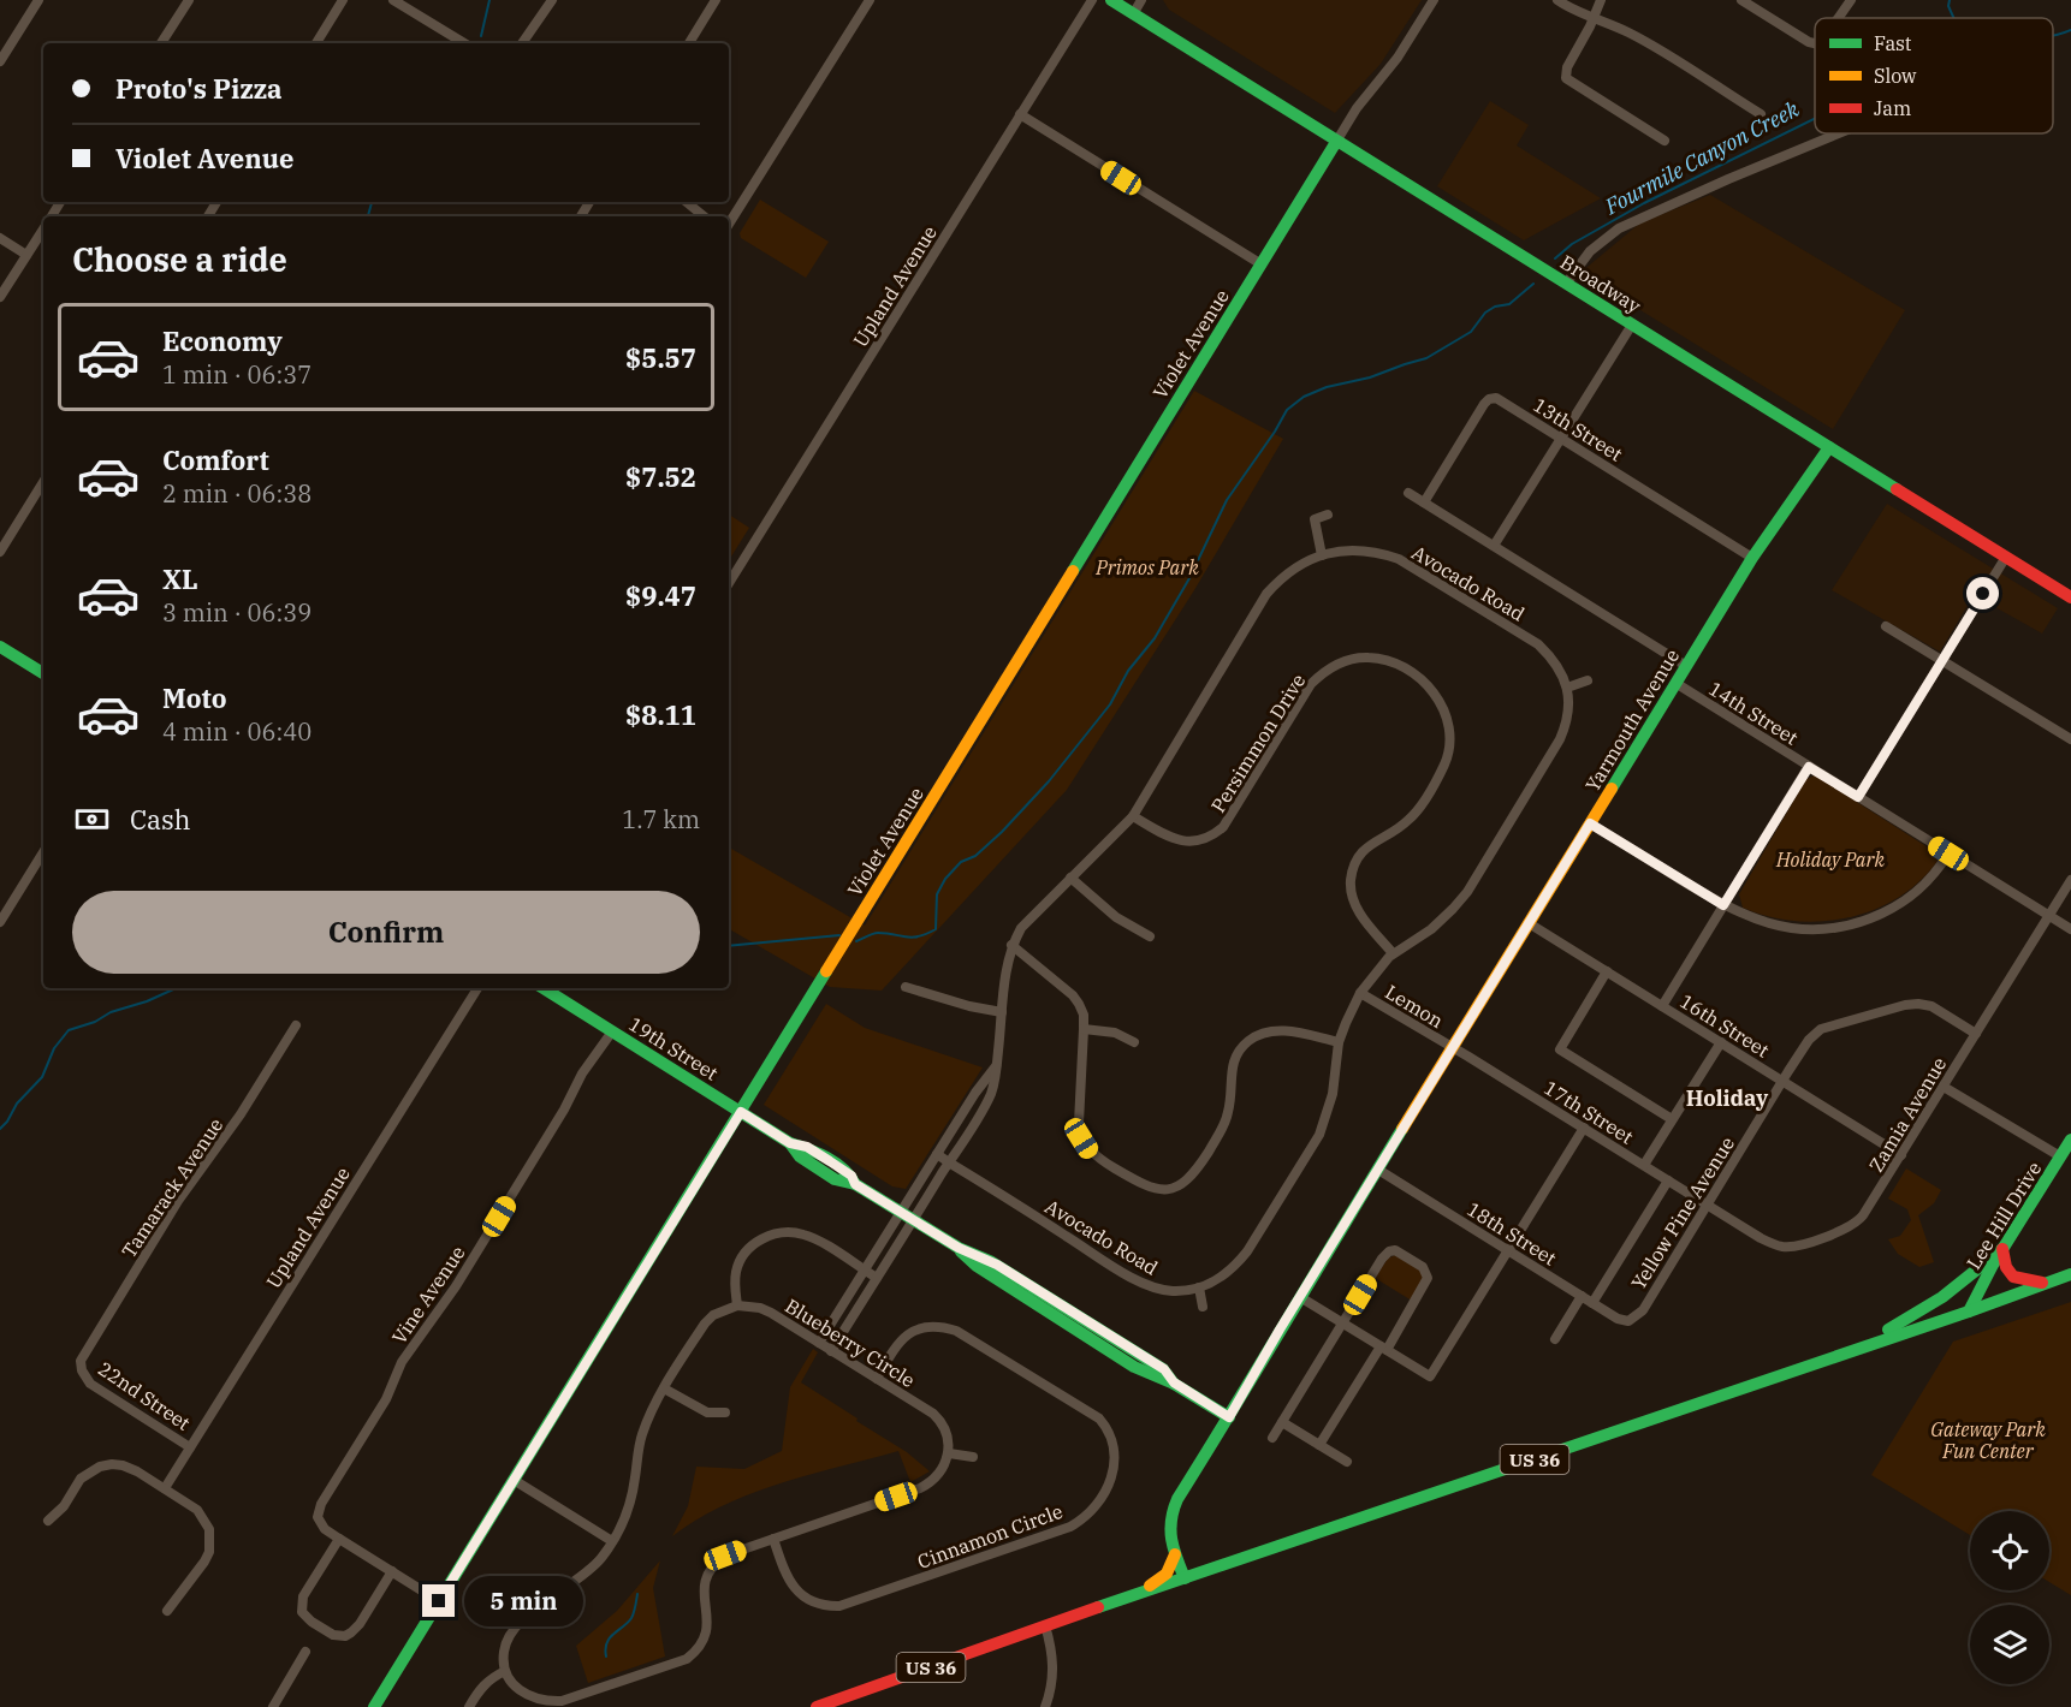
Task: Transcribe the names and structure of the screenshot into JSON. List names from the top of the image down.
{
  "streets": {
    "main road": [
      "Broadway",
      "Violet Avenue",
      "Yarmouth Avenue",
      "19th Street",
      "Lee Hill Drive",
      "US 36"
    ],
    "street": [
      "Upland Avenue",
      "13th Street",
      "Avocado Road",
      "14th Street",
      "Persimmon Drive",
      "Lemon",
      "16th Street",
      "17th Street",
      "Zamia Avenue",
      "Tamarack Avenue",
      "Yellow Pine Avenue",
      "18th Street",
      "Vine Avenue",
      "Blueberry Circle",
      "22nd Street",
      "Cinnamon Circle"
    ]
  },
  "crossings": [
    ["Broadway", "Violet Avenue"],
    ["Broadway", "Yarmouth Avenue"],
    ["Upland Avenue", "22nd Street"],
    ["Violet Avenue", "19th Street"],
    ["13th Street", "Yarmouth Avenue"],
    ["Avocado Road", "Persimmon Drive"],
    ["Avocado Road", "Lemon"],
    ["Avocado Road", "19th Street"],
    ["Avocado Road", "Blueberry Circle"],
    ["14th Street", "Yarmouth Avenue"],
    ["14th Street", "Zamia Avenue"],
    ["Yarmouth Avenue", "Lemon"],
    ["Yarmouth Avenue", "16th Street"],
    ["Yarmouth Avenue", "19th Street"],
    ["Yarmouth Avenue", "17th Street"],
    ["Yarmouth Avenue", "18th Street"],
    ["Yarmouth Avenue", "US 36"],
    ["Lemon", "17th Street"],
    ["16th Street", "Zamia Avenue"],
    ["16th Street", "Yellow Pine Avenue"],
    ["19th Street", "Vine Avenue"],
    ["17th Street", "Zamia Avenue"],
    ["17th Street", "Yellow Pine Avenue"],
    ["Zamia Avenue", "Yellow Pine Avenue"],
    ["Tamarack Avenue", "22nd Street"],
    ["Yellow Pine Avenue", "18th Street"],
    ["Lee Hill Drive", "US 36"],
    ["Blueberry Circle", "Cinnamon Circle"]
  ],
  "districts": ["Holiday"],
  "water": ["Fourmile Canyon Creek"],
  "parks": ["Primos Park", "Holiday Park", "Gateway Park Fun Center"],
  "legend": ["Fast", "Slow", "Jam"],
  "page": {
    "banner": ["Proto's Pizza", "Violet Avenue"],
    "heading": "Choose a ride",
    "list": [
      {
        "name": "Economy",
        "note": "1 min · 06:37",
        "value": "$5.57"
      },
      {
        "name": "Comfort",
        "note": "2 min · 06:38",
        "value": "$7.52"
      },
      {
        "name": "XL",
        "note": "3 min · 06:39",
        "value": "$9.47"
      },
      {
        "name": "Moto",
        "note": "4 min · 06:40",
        "value": "$8.11"
      }
    ],
    "pay": ["Cash", "1.7 km"],
    "buttons": "Confirm",
    "bubble": "5 min"
  }
}
